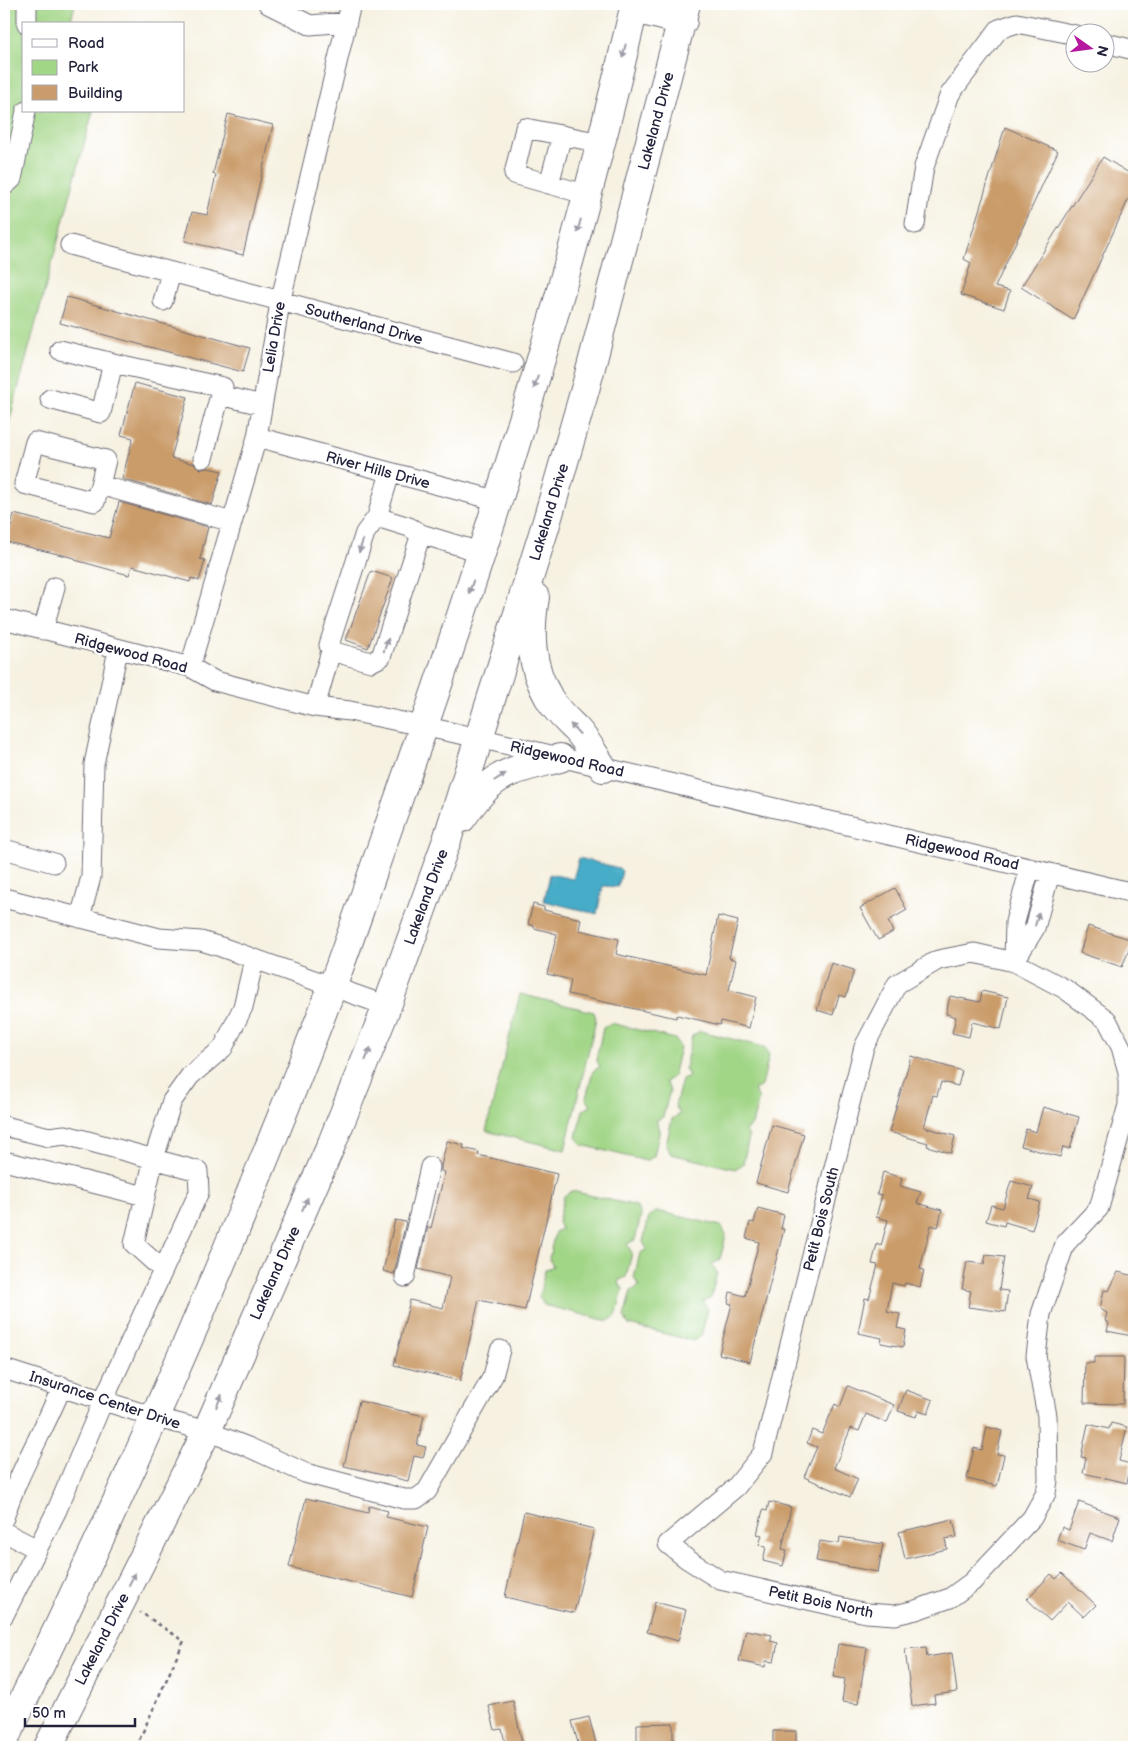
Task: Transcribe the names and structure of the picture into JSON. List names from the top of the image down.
{
  "streets": {
    "highway": ["Lakeland Drive"],
    "street": [
      "Southerland Drive",
      "Lelia Drive",
      "River Hills Drive",
      "Ridgewood Road",
      "Petit Bois South",
      "Insurance Center Drive",
      "Petit Bois North"
    ]
  },
  "crossings": [
    ["Lakeland Drive", "Ridgewood Road"],
    ["Lakeland Drive", "Insurance Center Drive"],
    ["Southerland Drive", "Lelia Drive"],
    ["Lelia Drive", "River Hills Drive"],
    ["Lelia Drive", "Ridgewood Road"],
    ["Petit Bois South", "Petit Bois North"]
  ],
  "legend": ["Road", "Park", "Building"],
  "scale_bar": "50 m",
  "north": "right"
}
